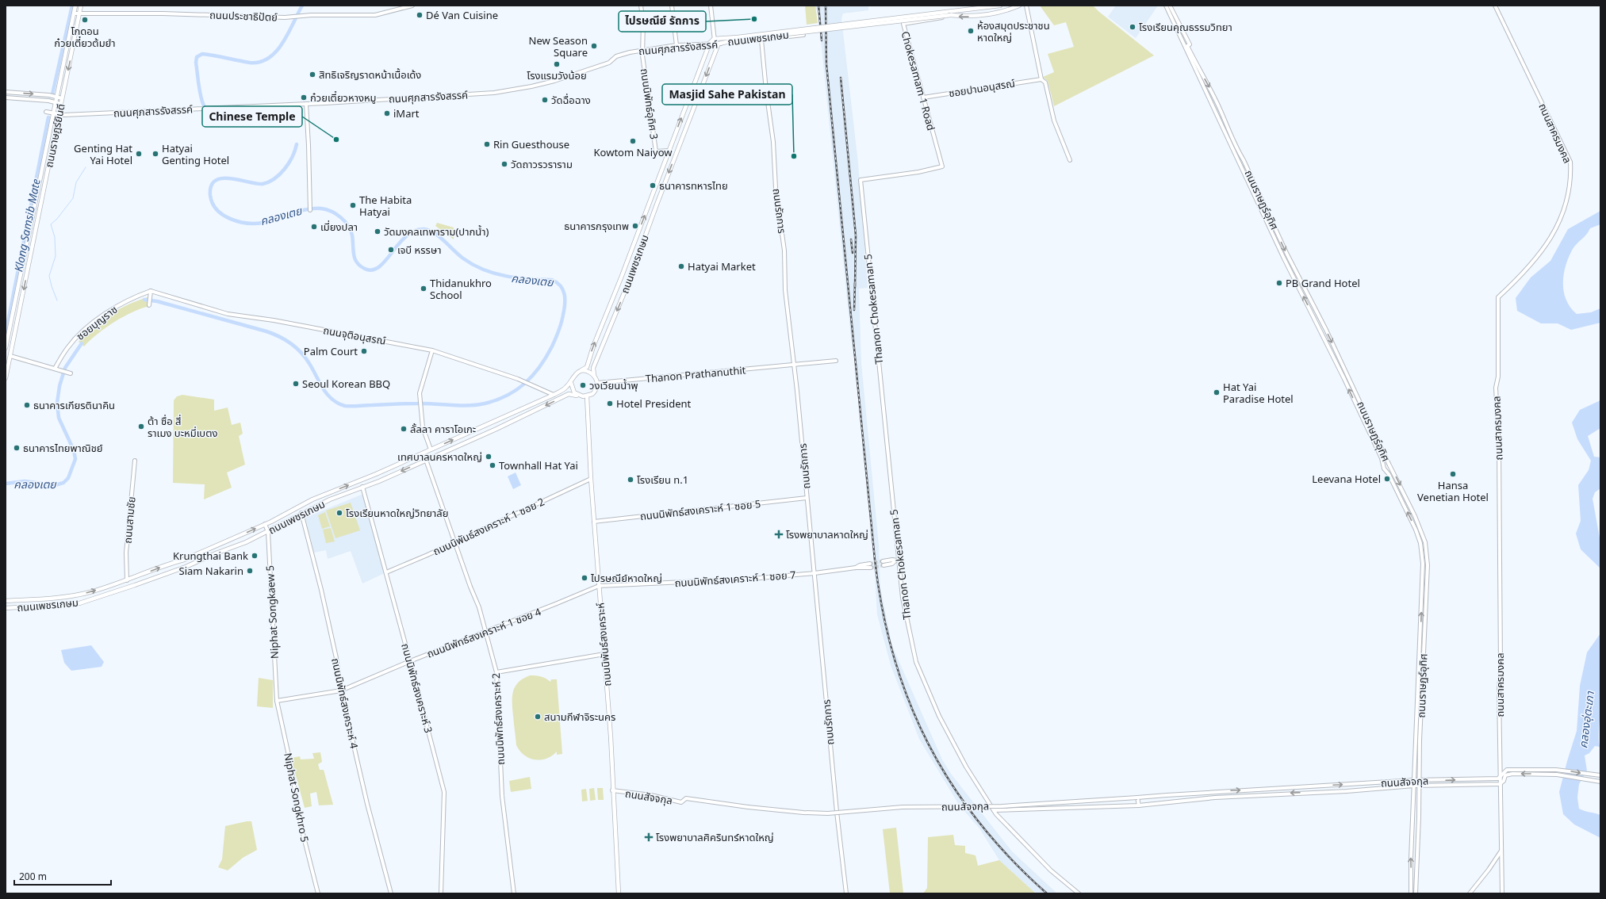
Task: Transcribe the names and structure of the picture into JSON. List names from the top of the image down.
{
  "streets": {
    "main road": ["ถนนเพชรเกษม", "ถนนราษฎร์ยินดี", "ถนนนิพันธ์สงเคราะห์"],
    "street": [
      "ถนนประชาธิปัตย์",
      "ถนนศุภสารรังสรรค์",
      "Chokesamam 1 Road",
      "ซอยปานอนุสรณ์",
      "ถนนนิพัทธ์อุทิศ 3",
      "ถนนสาครมงคล",
      "ถนนราษฏร์อุทิศ",
      "ถนนรัถการ",
      "Thanon Chokesaman 5",
      "ซอยบุญราช",
      "ถนนจุติอนุสรณ์",
      "Thanon Prathanuthit",
      "ถนนนิพัทธ์สงเคราะห์ 1 ซอย 5",
      "ถนนสามชัย",
      "ถนนนิพันธ์สงเคราะห์ 1 ซอย 2",
      "ถนนนิพัทธ์สงเคราะห์ 1 ซอย 7",
      "Niphat Songkaew 5",
      "ถนนนิพัทธ์สงเคราะห์ 1 ซอย 4",
      "ถนนนิพัทธ์สงเคราะห์ 3",
      "ถนนนิพัทธ์สงเคราะห์ 4",
      "ถนนนิพัทธ์สงเคราะห์ 2",
      "ถนนสัจจกุล",
      "Niphat Songkhro 5"
    ]
  },
  "crossings": [
    ["ถนนประชาธิปัตย์", "ถนนราษฎร์ยินดี"],
    ["ถนนเพชรเกษม", "ถนนศุภสารรังสรรค์"],
    ["ถนนเพชรเกษม", "Chokesamam 1 Road"],
    ["ถนนเพชรเกษม", "ถนนนิพัทธ์อุทิศ 3"],
    ["ถนนเพชรเกษม", "ถนนจุติอนุสรณ์"],
    ["ถนนเพชรเกษม", "Thanon Prathanuthit"],
    ["ถนนเพชรเกษม", "ถนนสามชัย"],
    ["ถนนเพชรเกษม", "Niphat Songkaew 5"],
    ["ถนนเพชรเกษม", "ถนนนิพันธ์สงเคราะห์"],
    ["ถนนเพชรเกษม", "ถนนนิพัทธ์สงเคราะห์ 3"],
    ["ถนนเพชรเกษม", "ถนนนิพัทธ์สงเคราะห์ 4"],
    ["ถนนเพชรเกษม", "ถนนนิพัทธ์สงเคราะห์ 2"],
    ["ถนนศุภสารรังสรรค์", "ถนนนิพัทธ์อุทิศ 3"],
    ["ถนนศุภสารรังสรรค์", "ถนนราษฎร์ยินดี"],
    ["ถนนศุภสารรังสรรค์", "ถนนรัถการ"],
    ["Chokesamam 1 Road", "ซอยปานอนุสรณ์"],
    ["Chokesamam 1 Road", "Thanon Chokesaman 5"],
    ["ถนนสาครมงคล", "ถนนสัจจกุล"],
    ["ถนนราษฏร์อุทิศ", "ถนนสัจจกุล"],
    ["ถนนรัถการ", "Thanon Prathanuthit"],
    ["ถนนรัถการ", "ถนนนิพัทธ์สงเคราะห์ 1 ซอย 5"],
    ["ถนนรัถการ", "ถนนนิพัทธ์สงเคราะห์ 1 ซอย 7"],
    ["Thanon Chokesaman 5", "ถนนสัจจกุล"],
    ["ซอยบุญราช", "ถนนจุติอนุสรณ์"],
    ["Thanon Prathanuthit", "ถนนนิพันธ์สงเคราะห์"],
    ["ถนนนิพัทธ์สงเคราะห์ 1 ซอย 5", "ถนนนิพันธ์สงเคราะห์"],
    ["ถนนนิพันธ์สงเคราะห์ 1 ซอย 2", "ถนนนิพันธ์สงเคราะห์"],
    ["ถนนนิพันธ์สงเคราะห์ 1 ซอย 2", "ถนนนิพัทธ์สงเคราะห์ 3"],
    ["ถนนนิพันธ์สงเคราะห์ 1 ซอย 2", "ถนนนิพัทธ์สงเคราะห์ 2"],
    ["ถนนนิพัทธ์สงเคราะห์ 1 ซอย 7", "ถนนนิพัทธ์สงเคราะห์ 1 ซอย 4"],
    ["ถนนนิพัทธ์สงเคราะห์ 1 ซอย 7", "ถนนนิพันธ์สงเคราะห์"],
    ["Niphat Songkaew 5", "ถนนนิพัทธ์สงเคราะห์ 1 ซอย 4"],
    ["Niphat Songkaew 5", "Niphat Songkhro 5"],
    ["ถนนนิพัทธ์สงเคราะห์ 1 ซอย 4", "ถนนนิพันธ์สงเคราะห์"],
    ["ถนนนิพัทธ์สงเคราะห์ 1 ซอย 4", "ถนนนิพัทธ์สงเคราะห์ 3"],
    ["ถนนนิพัทธ์สงเคราะห์ 1 ซอย 4", "ถนนนิพัทธ์สงเคราะห์ 4"],
    ["ถนนนิพัทธ์สงเคราะห์ 1 ซอย 4", "ถนนนิพัทธ์สงเคราะห์ 2"],
    ["ถนนนิพัทธ์สงเคราะห์ 1 ซอย 4", "Niphat Songkhro 5"],
    ["ถนนนิพันธ์สงเคราะห์", "ถนนสัจจกุล"]
  ],
  "water": ["คลองเตย", "Klong Samsib Mate", "คลองอุ่ตะเภา"],
  "places": {
    "other": [
      "Dé Van Cuisine",
      "ไปรษณีย์ รัถการ",
      "โกดอน ก๋วยเตี๋ยวต้มยำ",
      "โรงเรียนคุณธรรมวิทยา",
      "ห้องสมุดประชาชน หาดใหญ่",
      "New Season Square",
      "โรงแรมวังน้อย",
      "สิทธิเจริญราดหน้าเนื้อเด้ง",
      "ก๋วยเตี๋ยวหางหมู",
      "วัดฉื่อฉาง",
      "iMart",
      "Chinese Temple",
      "Kowtom Naiyow",
      "Rin Guesthouse",
      "Genting Hat Yai Hotel",
      "Hatyai Genting Hotel",
      "Masjid Sahe Pakistan",
      "วัดถาวรวราราม",
      "ธนาคารทหารไทย",
      "The Habita Hatyai",
      "ธนาคารกรุงเทพ",
      "เมี่ยงปลา",
      "วัดมงคลเทพาราม(ปากน้ำ)",
      "เจบี หรรษา",
      "Hatyai Market",
      "PB Grand Hotel",
      "Thidanukhro School",
      "Palm Court",
      "Seoul Korean BBQ",
      "วงเวียนน้ำพุ",
      "Hat Yai Paradise Hotel",
      "Hotel President",
      "ธนาคารเกียรตินาคิน",
      "ต้า ซื่อ สี่ ราเมง บะหมี่เบตง",
      "ลั้ลลา คาราโอเกะ",
      "ธนาคารไทยพาณิชย์",
      "เทศบาลนครหาดใหญ่",
      "Townhall Hat Yai",
      "Hansa Venetian Hotel",
      "Leevana Hotel",
      "โรงเรียน ท.1",
      "โรงเรียนหาดใหญ่วิทยาลัย",
      "Krungthai Bank",
      "Siam Nakarin",
      "ไปรษณีย์หาดใหญ่",
      "สนามกีฬาจิระนคร"
    ],
    "health": ["โรงพยาบาลหาดใหญ่", "โรงพยาบาลศิครินทร์หาดใหญ่"]
  },
  "scale_bar": "200 m"
}
